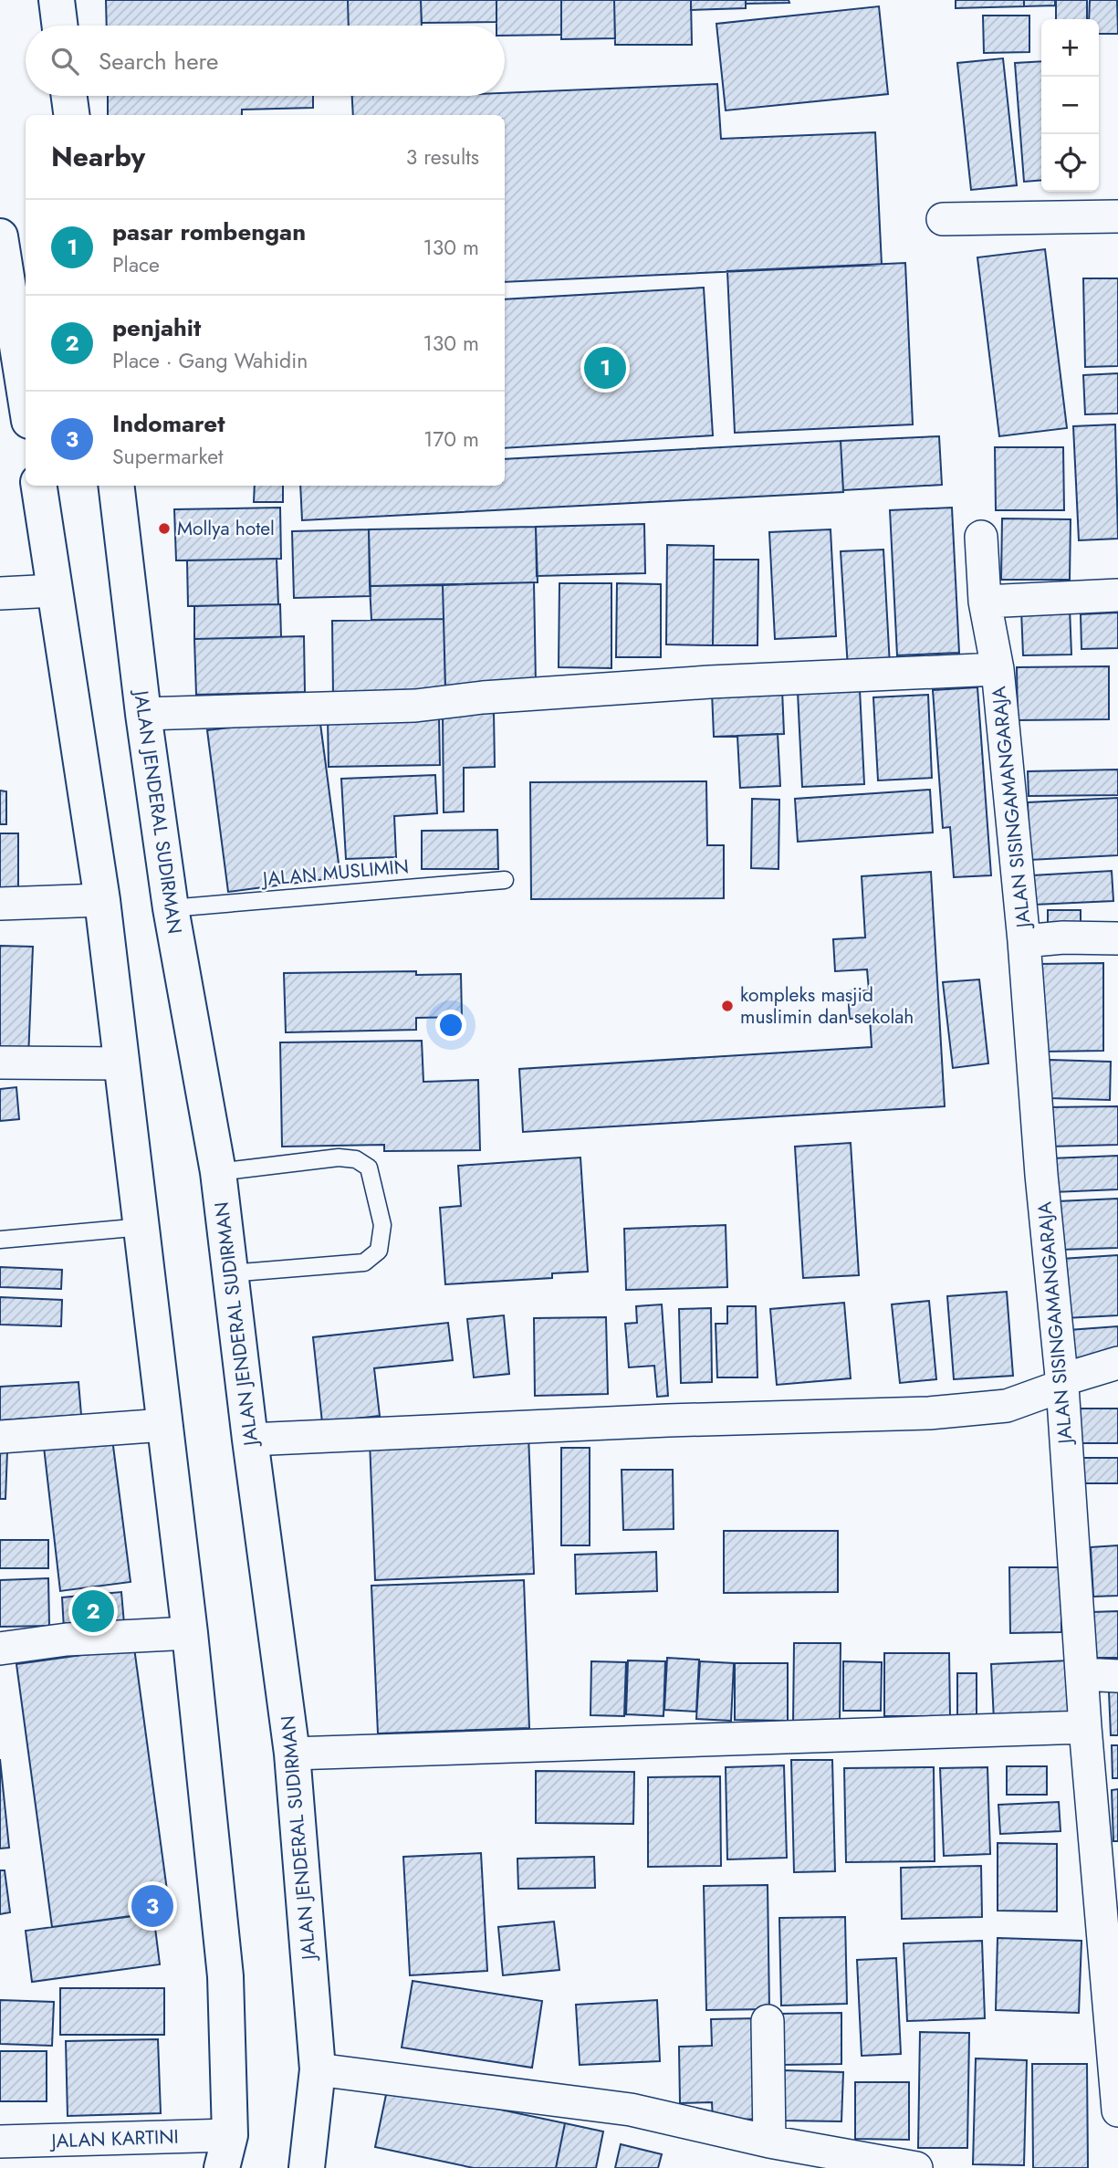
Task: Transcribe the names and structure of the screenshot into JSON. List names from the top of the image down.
{
  "streets": {
    "main road": ["JALAN JENDERAL SUDIRMAN"],
    "street": ["JALAN SISINGAMANGARAJA", "JALAN KARTINI"],
    "lane": ["JALAN MUSLIMIN"]
  },
  "crossings": [
    ["JALAN JENDERAL SUDIRMAN", "JALAN MUSLIMIN"]
  ],
  "places": ["Mollya hotel", "kompleks masjid muslimin dan sekolah"],
  "page": {
    "map_buttons": ["+", "−"],
    "search": "Search here",
    "heading": ["Nearby", "3 results"],
    "list": [
      {
        "mark": "1",
        "name": "pasar rombengan",
        "note": "Place",
        "value": "130 m"
      },
      {
        "mark": "2",
        "name": "penjahit",
        "note": "Place · Gang Wahidin",
        "value": "130 m"
      },
      {
        "mark": "3",
        "name": "Indomaret",
        "note": "Supermarket",
        "value": "170 m"
      }
    ],
    "pins": ["1", "2", "3"]
  }
}
